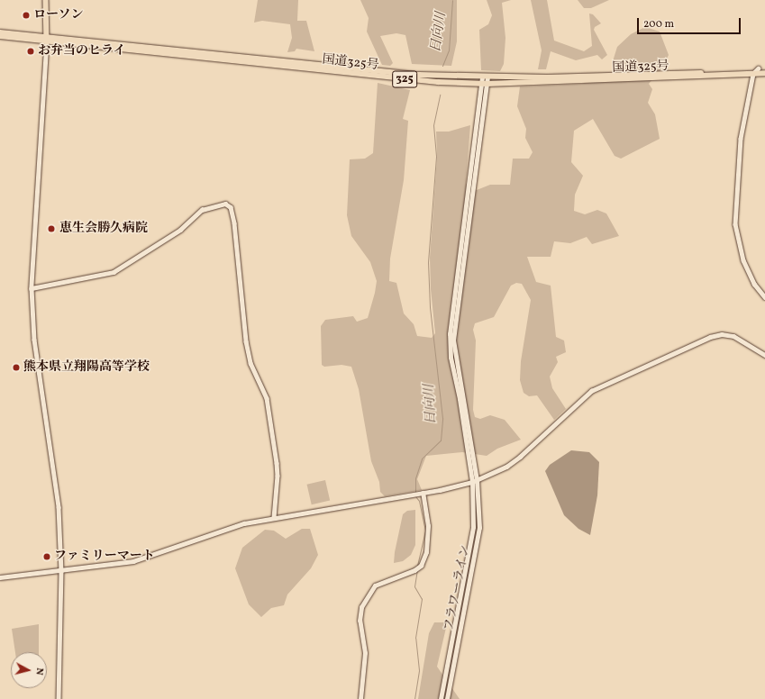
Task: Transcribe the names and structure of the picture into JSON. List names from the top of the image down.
{
  "streets": {
    "highway": ["国道325号", "325"],
    "street": ["フラワーライン"]
  },
  "crossings": [
    ["国道325号", "フラワーライン"]
  ],
  "water": ["日向川"],
  "places": [
    "ローソン",
    "お弁当のヒライ",
    "恵生会勝久病院",
    "熊本県立翔陽高等学校",
    "ファミリーマート"
  ],
  "scale_bar": "200 m",
  "north": "right"
}
